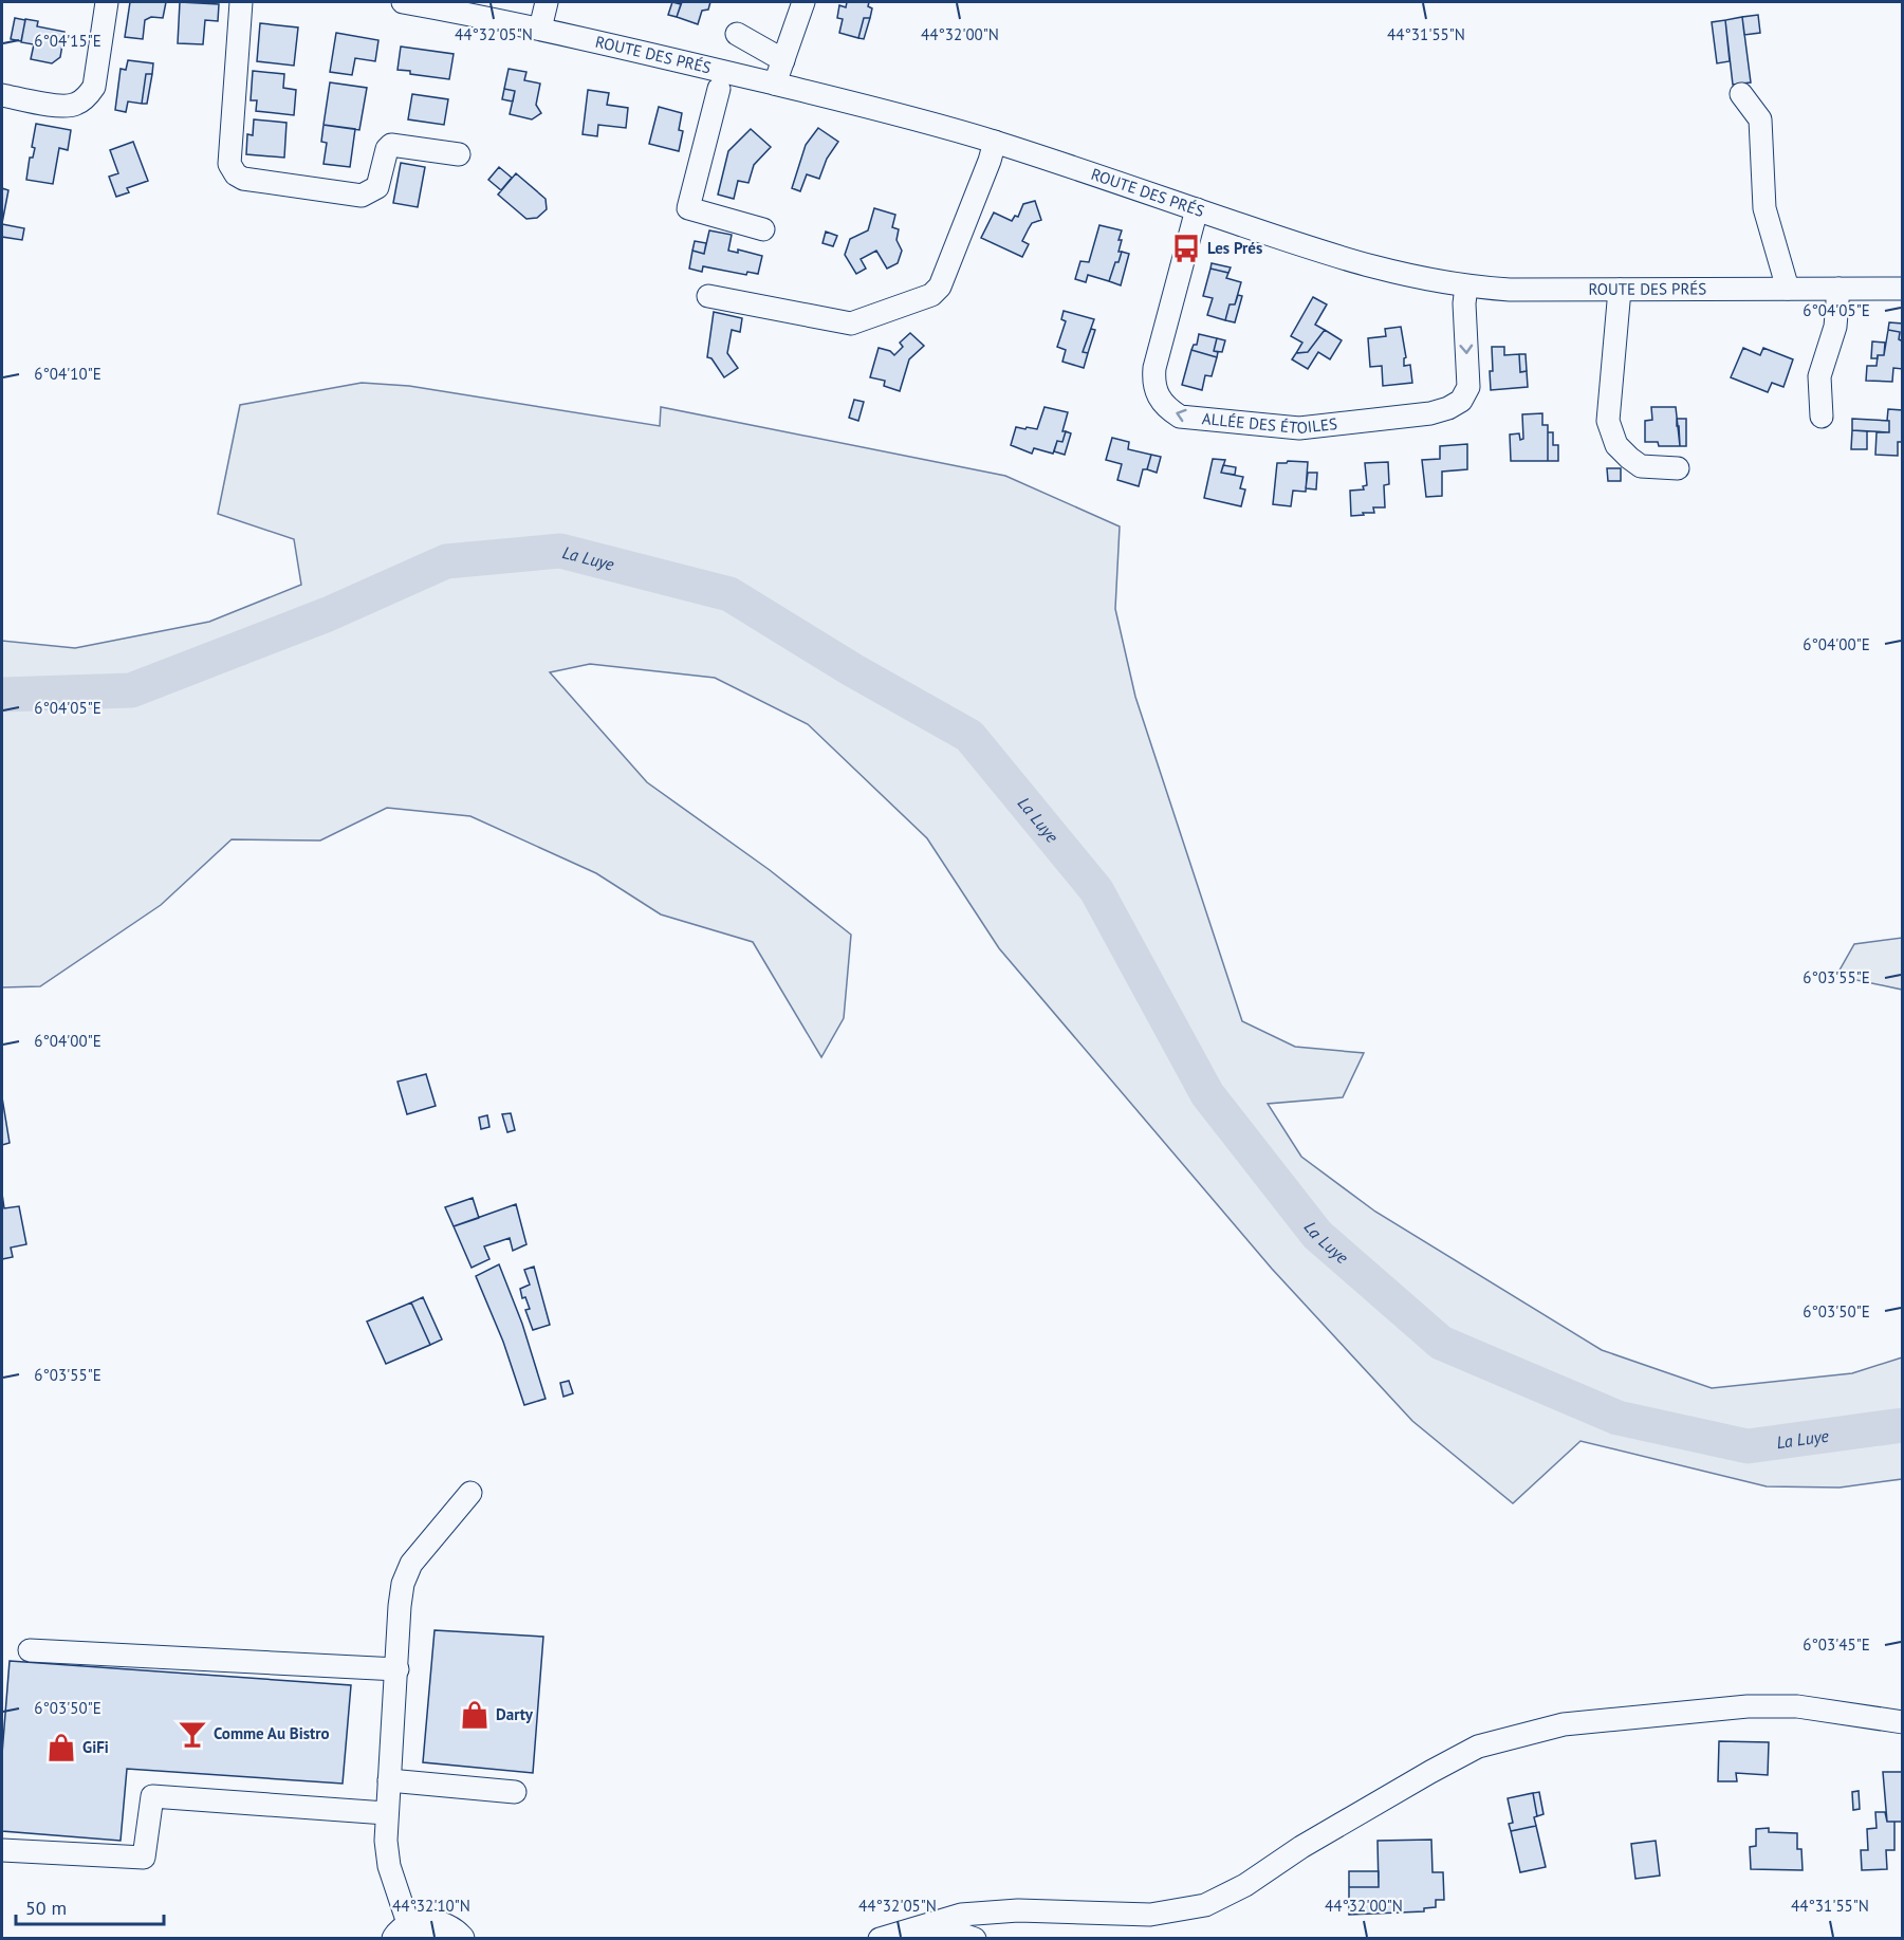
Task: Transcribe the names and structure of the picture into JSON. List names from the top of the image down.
{
  "streets": {
    "street": ["ROUTE DES PRÉS", "ALLÉE DES ÉTOILES"]
  },
  "crossings": [
    ["ROUTE DES PRÉS", "ALLÉE DES ÉTOILES"]
  ],
  "water": ["La Luye"],
  "places": {
    "bus stop": ["Les Prés"],
    "shop": ["Darty", "GiFi"],
    "bar": ["Comme Au Bistro"]
  },
  "scale_bar": "50 m",
  "coordinates": [
    "44°32'05\"N",
    "44°32'00\"N",
    "44°31'55\"N",
    "6°04'15\"E",
    "6°04'05\"E",
    "6°04'10\"E",
    "6°04'00\"E",
    "6°03'55\"E",
    "6°03'50\"E",
    "6°03'45\"E",
    "44°32'10\"N"
  ]
}
